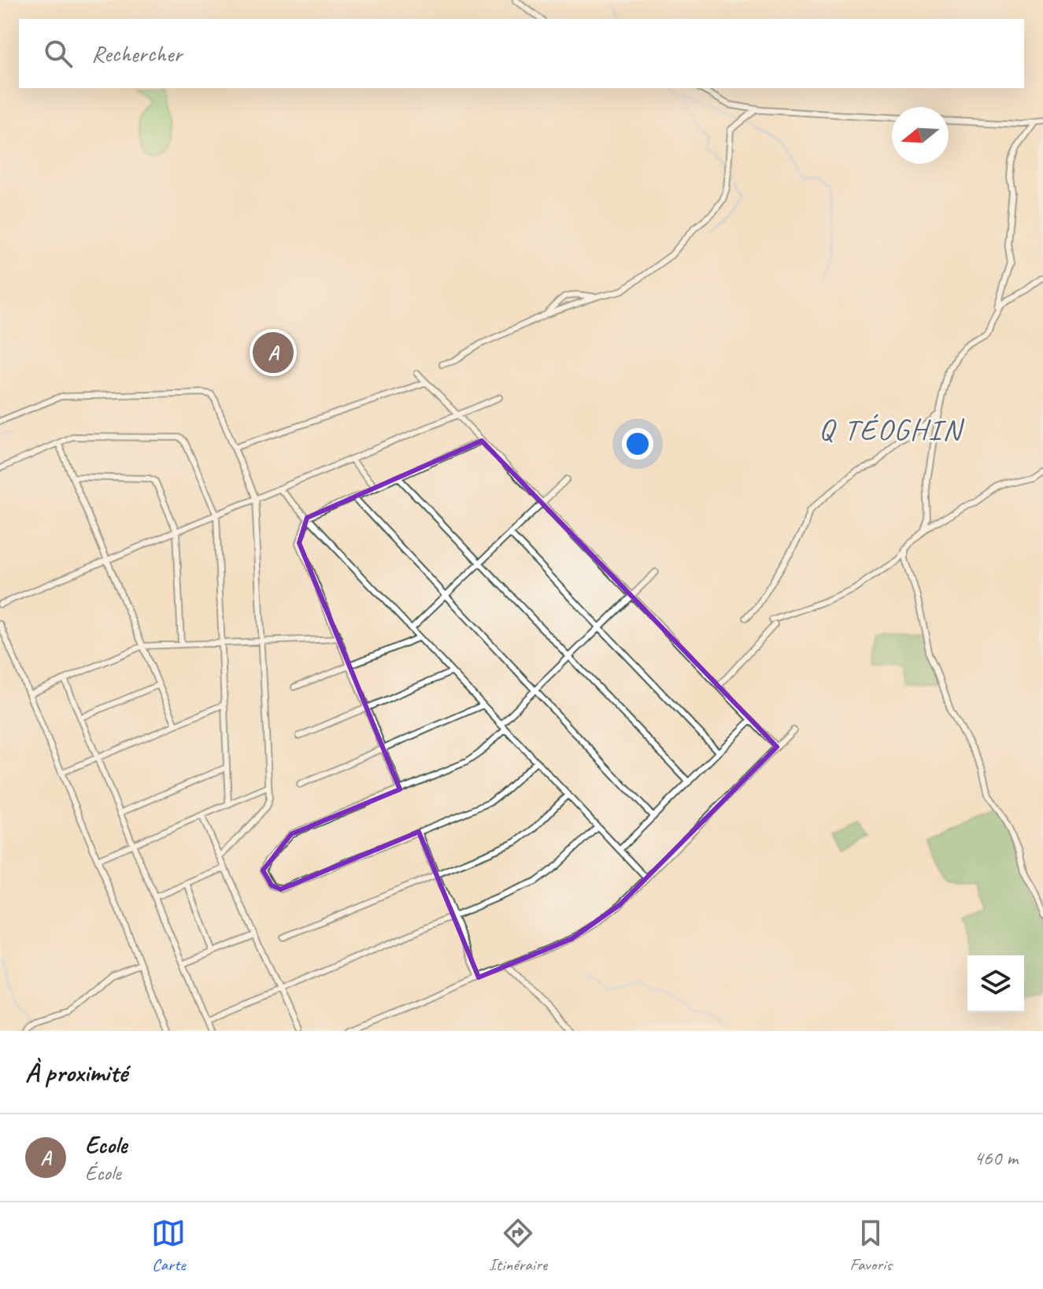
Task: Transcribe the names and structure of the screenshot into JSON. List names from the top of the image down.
{
  "districts": ["Q TÉOGHIN"],
  "north": "left",
  "page": {
    "search": "Rechercher",
    "pins": "A",
    "heading": "À proximité",
    "list": [
      {
        "mark": "A",
        "name": "Ecole",
        "note": "École",
        "value": "460 m"
      }
    ],
    "nav": ["Carte", "Itinéraire", "Favoris"]
  }
}
